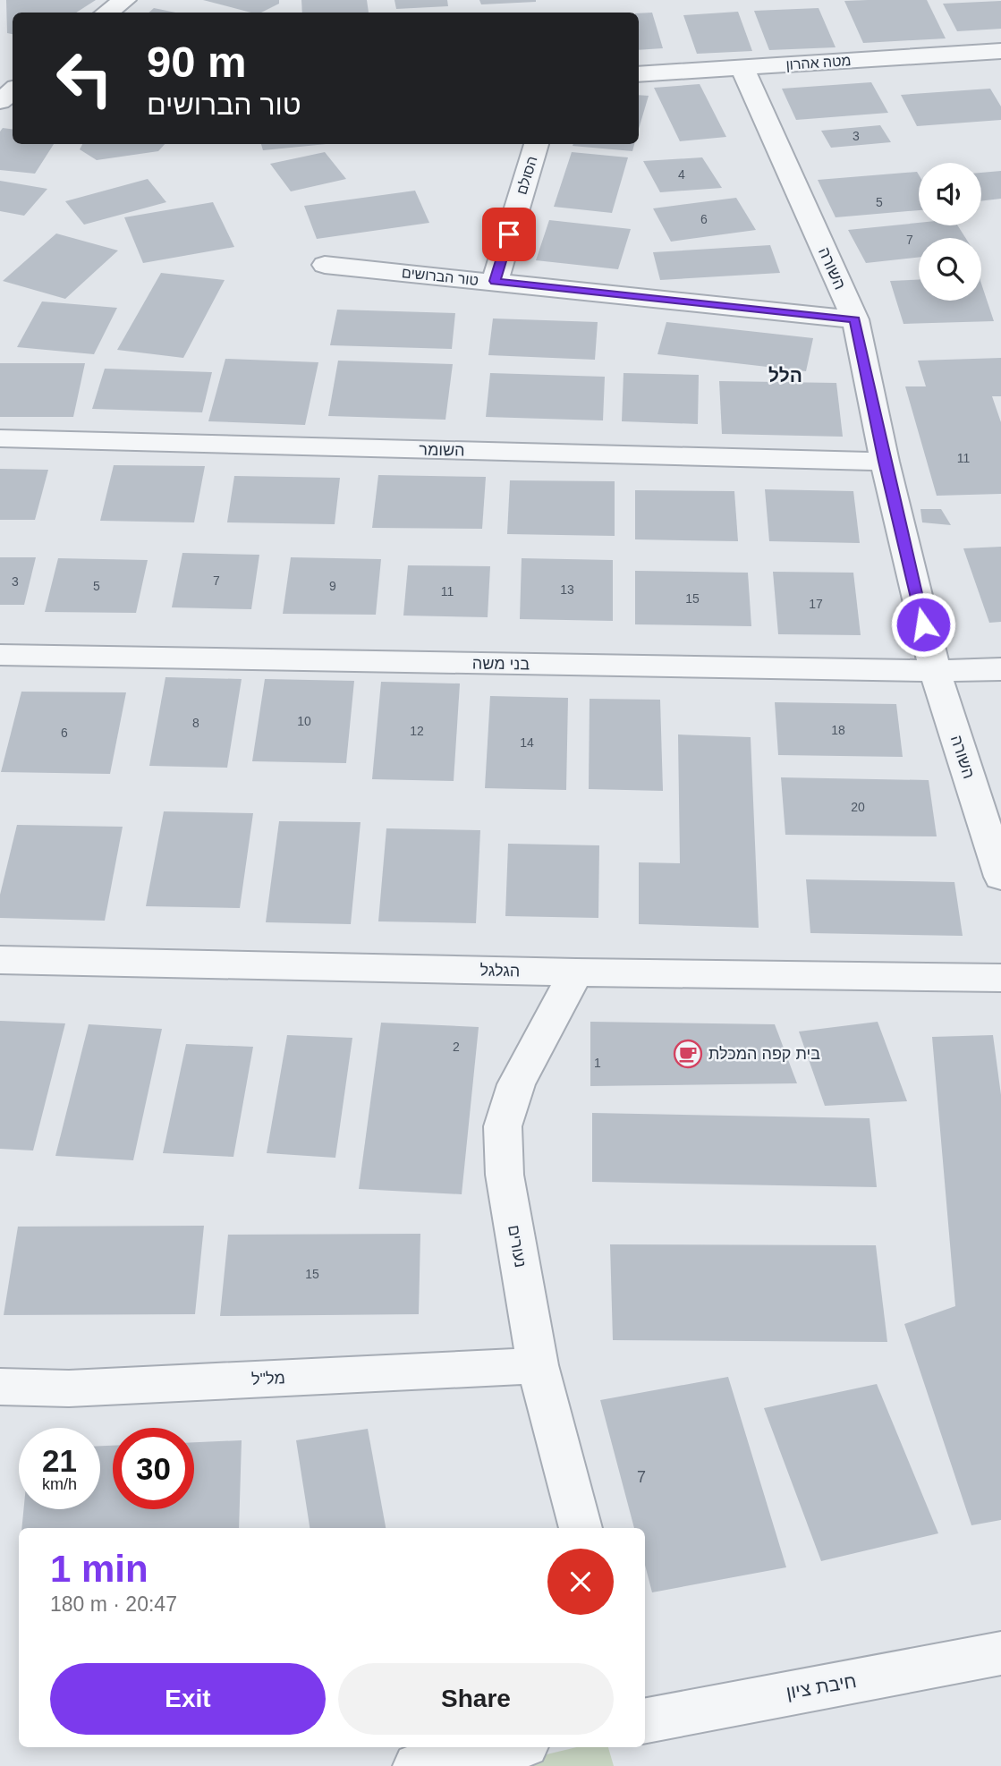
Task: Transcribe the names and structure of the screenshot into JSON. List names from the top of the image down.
{
  "streets": {
    "street": [
      "מטה אהרון",
      "הסולם",
      "השורה",
      "טור הברושים",
      "השומר",
      "בני משה",
      "הגלגל",
      "נעורים",
      "מל\"ל",
      "חיבת ציון"
    ]
  },
  "crossings": [
    ["מטה אהרון", "השורה"],
    ["הסולם", "טור הברושים"],
    ["השורה", "טור הברושים"],
    ["השורה", "השומר"],
    ["השורה", "בני משה"],
    ["הגלגל", "נעורים"],
    ["נעורים", "מל\"ל"]
  ],
  "districts": ["הלל"],
  "places": {
    "cafe": ["בית קפה המכלת"]
  },
  "house_numbers": [
    "3",
    "4",
    "5",
    "6",
    "7",
    "11",
    "7",
    "3",
    "5",
    "9",
    "13",
    "11",
    "15",
    "17",
    "10",
    "8",
    "18",
    "12",
    "6",
    "14",
    "20",
    "2",
    "1",
    "15",
    "7"
  ],
  "page": {
    "turn": ["90 m", "טור הברושים"],
    "speed": "21 km/h",
    "limit": "30",
    "heading": ["1 min", "180 m · 20:47"],
    "buttons": ["Exit", "Share"]
  }
}
